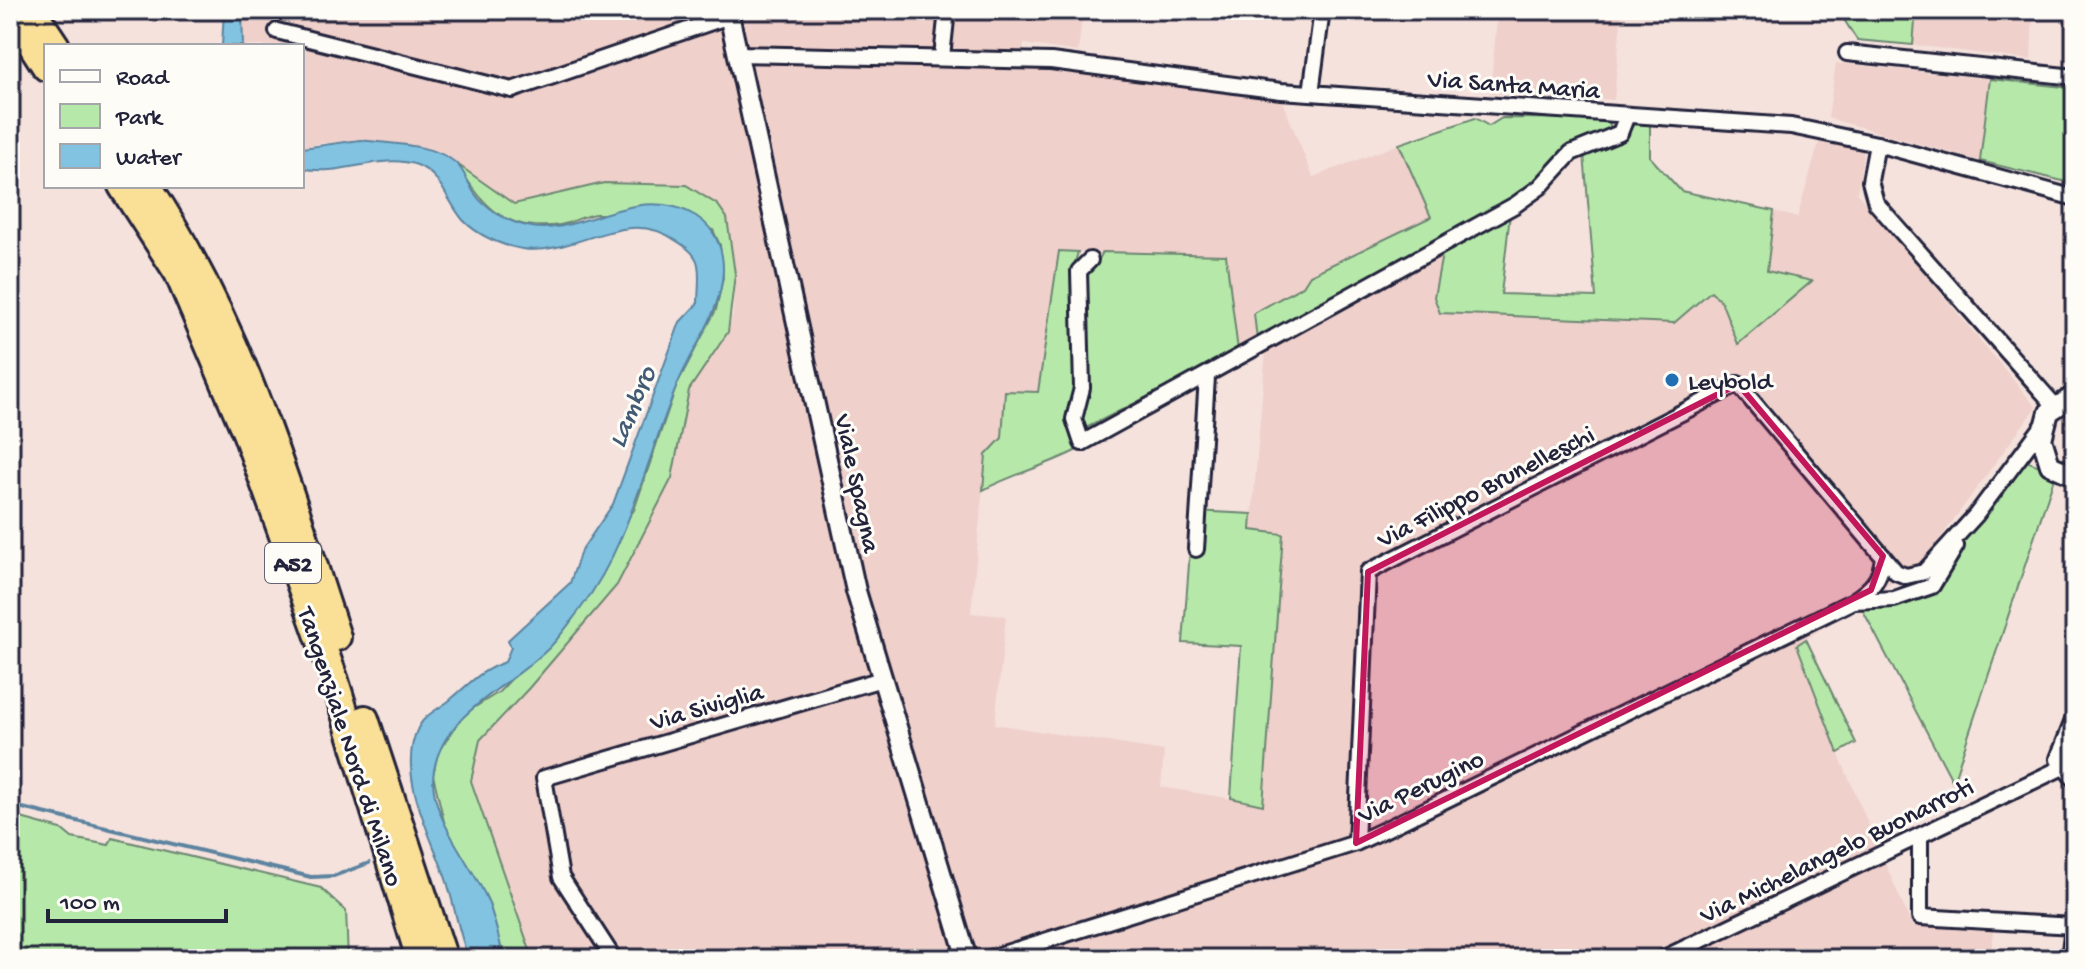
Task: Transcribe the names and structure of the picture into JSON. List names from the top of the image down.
{
  "streets": {
    "highway": ["A52", "Tangenziale Nord di Milano"],
    "street": [
      "Via Santa Maria",
      "Viale Spagna",
      "Via Filippo Brunelleschi",
      "Via Siviglia",
      "Via Perugino",
      "Via Michelangelo Buonarroti"
    ]
  },
  "crossings": [
    ["Via Santa Maria", "Viale Spagna"],
    ["Viale Spagna", "Via Siviglia"],
    ["Via Filippo Brunelleschi", "Via Perugino"]
  ],
  "water": ["Lambro"],
  "places": ["Leybold"],
  "legend": ["Road", "Park", "Water"],
  "scale_bar": "100 m"
}
